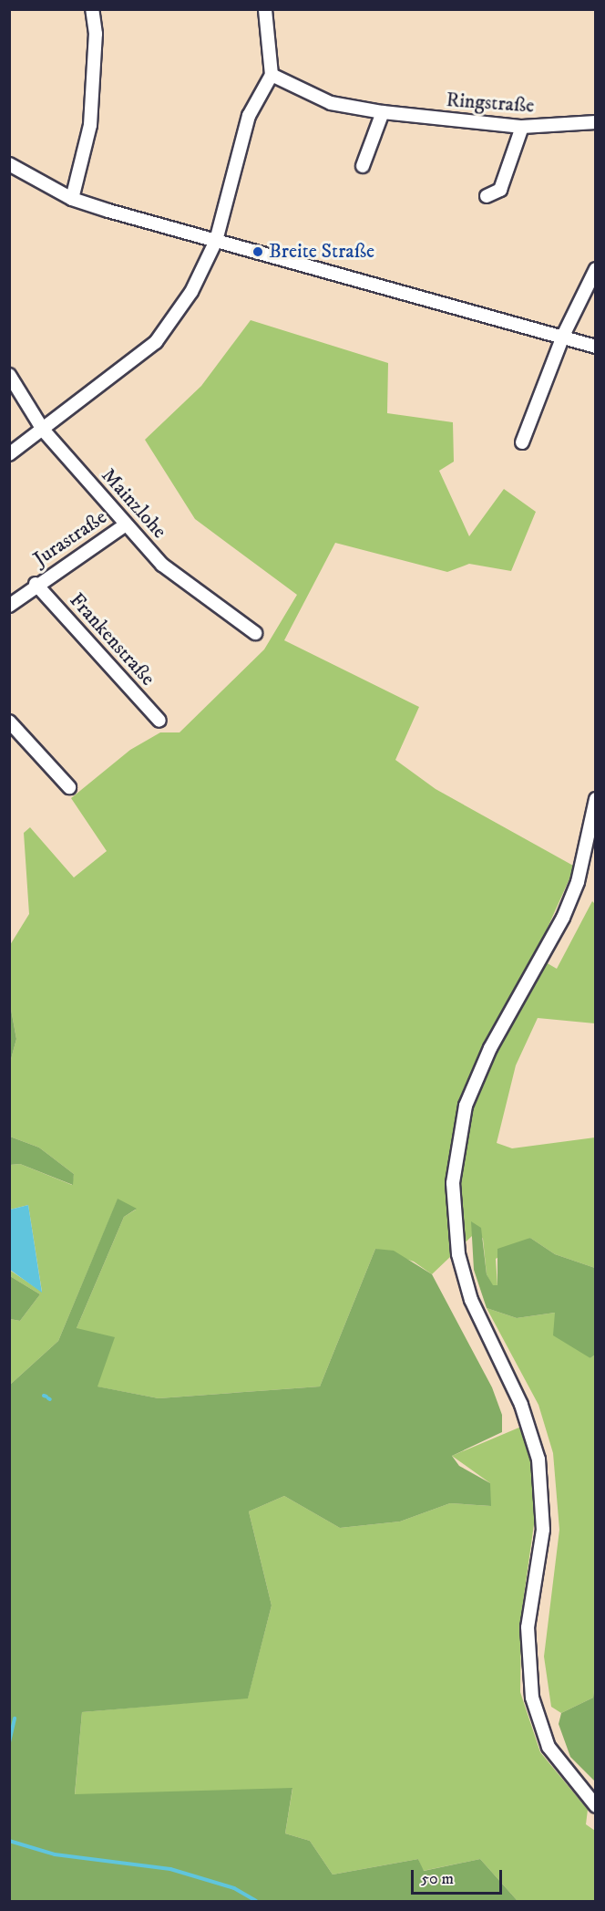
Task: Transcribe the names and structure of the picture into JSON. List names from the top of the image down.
{
  "streets": {
    "street": [
      "Ringstraße",
      "Mainzlohe",
      "Jurastraße",
      "Frankenstraße"
    ]
  },
  "crossings": [
    ["Mainzlohe", "Jurastraße"],
    ["Jurastraße", "Frankenstraße"]
  ],
  "places": ["Breite Straße"],
  "scale_bar": "50 m"
}
